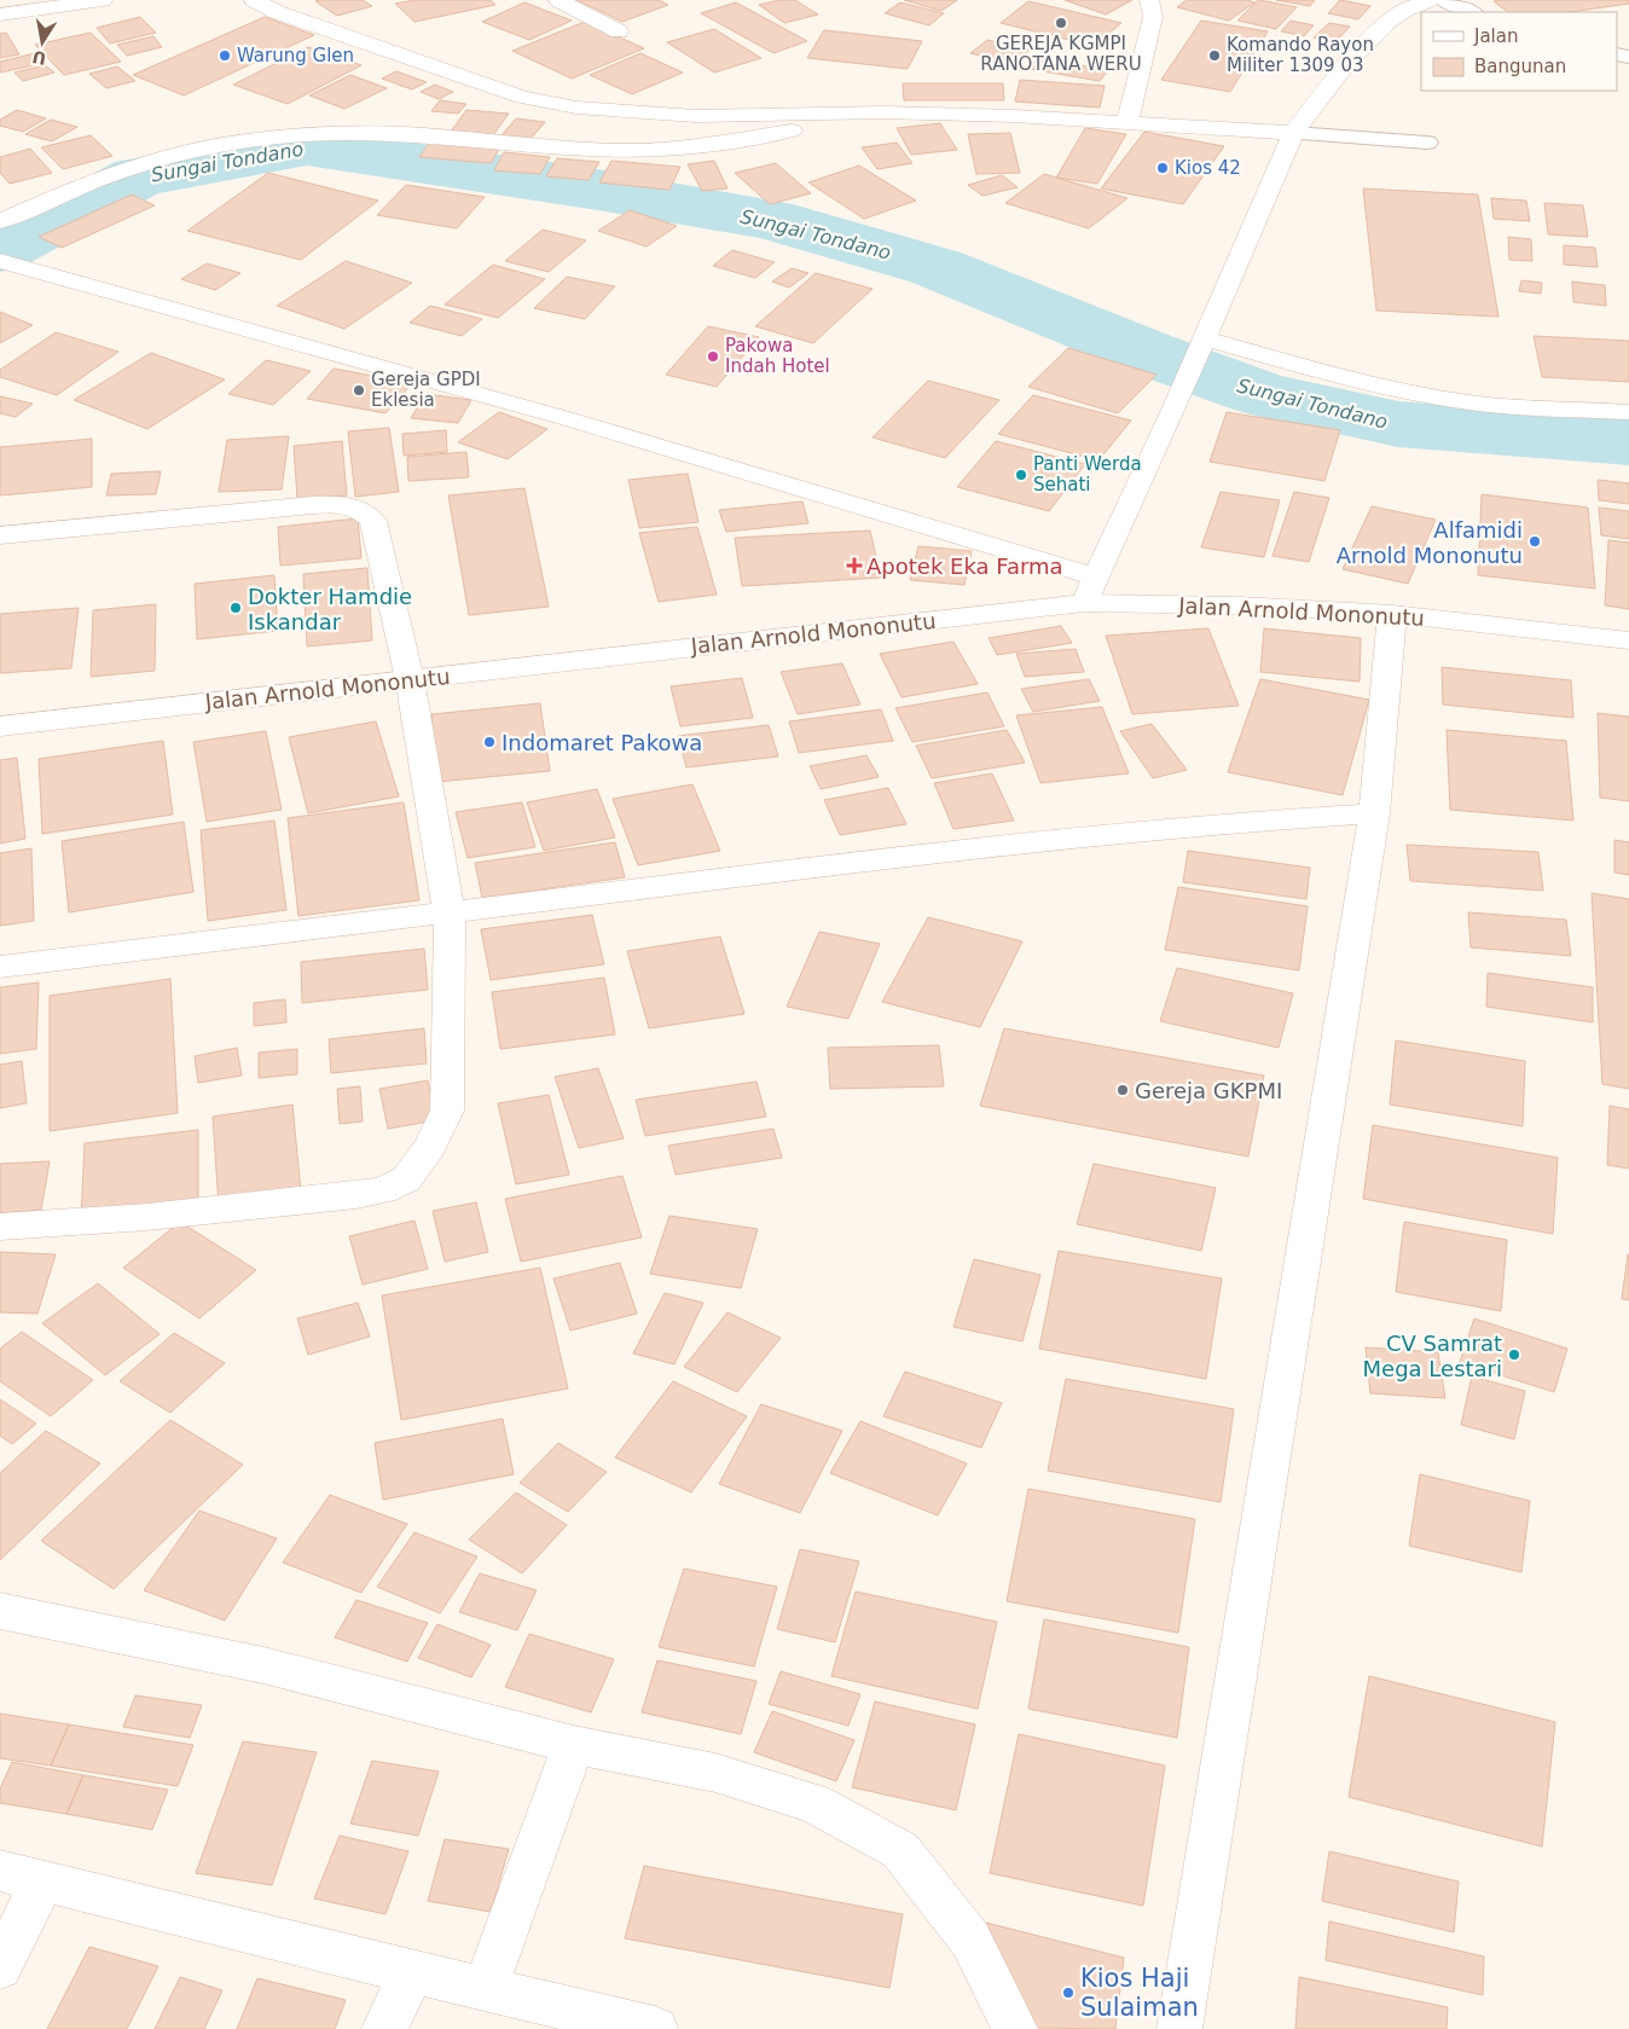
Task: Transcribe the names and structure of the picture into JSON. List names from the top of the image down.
{
  "streets": {
    "street": ["Jalan Arnold Mononutu"]
  },
  "water": ["Sungai Tondano"],
  "places": {
    "other": [
      "GEREJA KGMPI RANOTANA WERU",
      "Warung Glen",
      "Komando Rayon Militer 1309 03",
      "Kios 42",
      "Pakowa Indah Hotel",
      "Gereja GPDI Eklesia",
      "Panti Werda Sehati",
      "Alfamidi Arnold Mononutu",
      "Dokter Hamdie Iskandar",
      "Indomaret Pakowa",
      "Gereja GKPMI",
      "CV Samrat Mega Lestari",
      "Kios Haji Sulaiman"
    ],
    "health": ["Apotek Eka Farma"]
  },
  "legend": ["Jalan", "Bangunan"],
  "north": "bottom"
}
